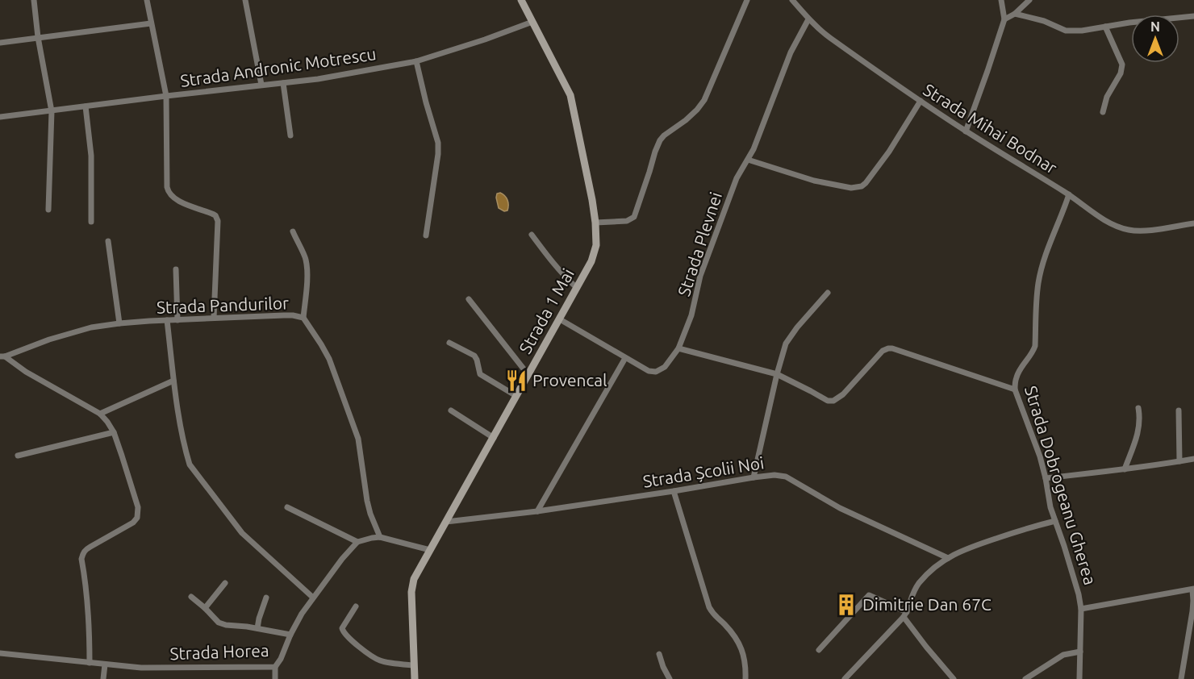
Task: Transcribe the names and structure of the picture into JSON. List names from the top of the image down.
{
  "streets": {
    "main road": ["Strada 1 Mai"],
    "street": [
      "Strada Andronic Motrescu",
      "Strada Mihai Bodnar",
      "Strada Plevnei",
      "Strada Pandurilor",
      "Strada Școlii Noi",
      "Strada Dobrogeanu Gherea",
      "Strada Horea"
    ]
  },
  "crossings": [
    ["Strada Andronic Motrescu", "Strada 1 Mai"],
    ["Strada Mihai Bodnar", "Strada Plevnei"],
    ["Strada Mihai Bodnar", "Strada Dobrogeanu Gherea"],
    ["Strada Plevnei", "Strada 1 Mai"],
    ["Strada 1 Mai", "Strada Școlii Noi"]
  ],
  "places": {
    "restaurant": ["Provencal"],
    "building": ["Dimitrie Dan 67C"]
  },
  "north": "top"
}
